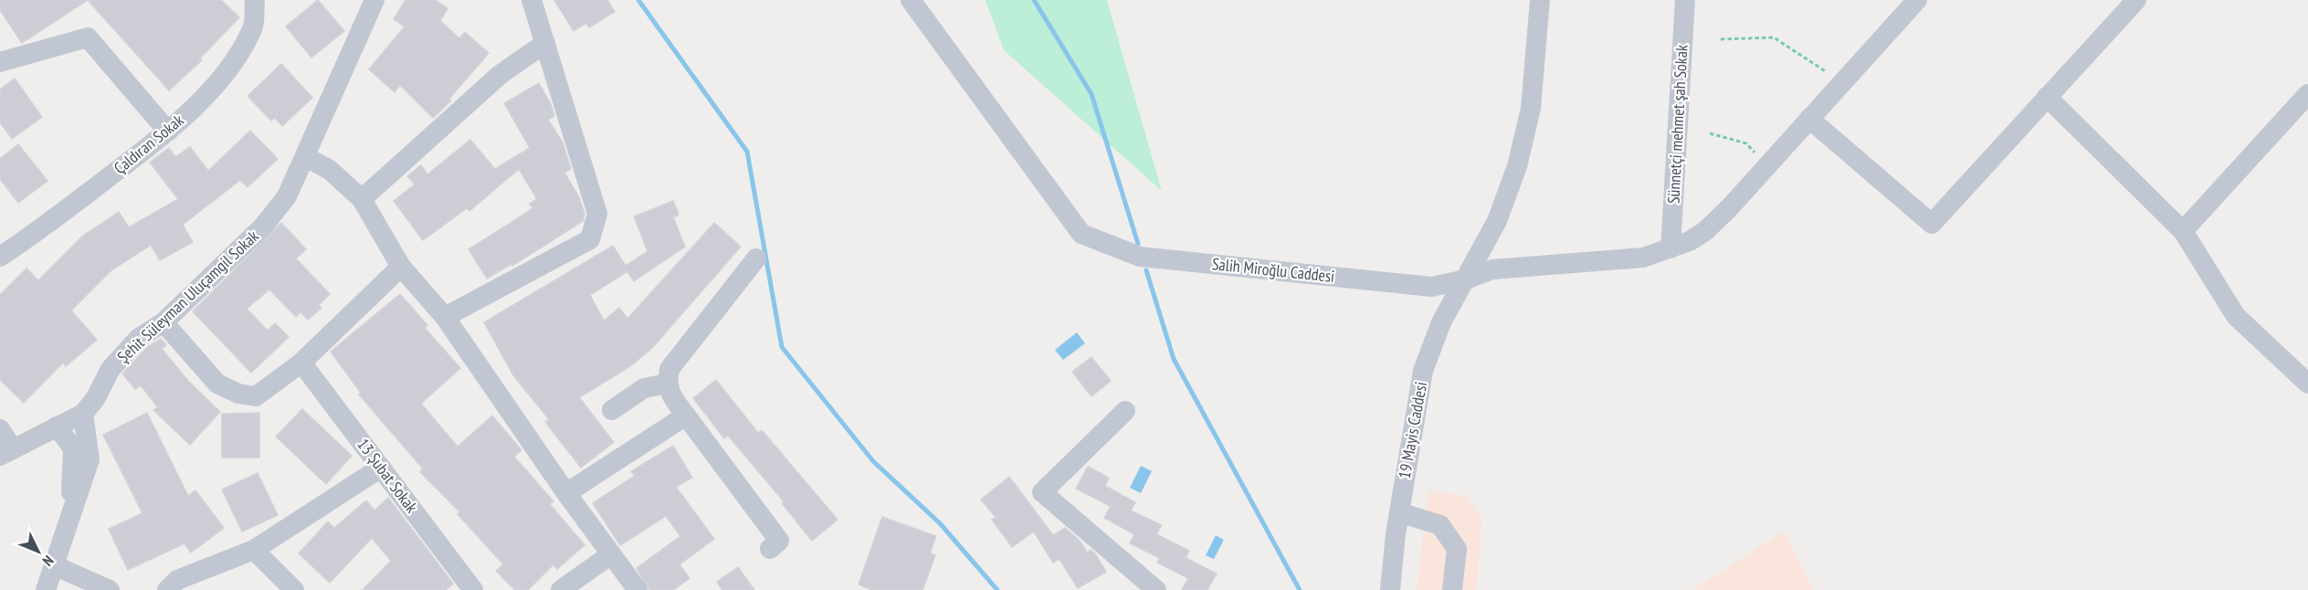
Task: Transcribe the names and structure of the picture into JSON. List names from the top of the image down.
{
  "streets": {
    "street": [
      "Sünnetçi mehmet şah Sokak",
      "Çaldıran Sokak",
      "Salih Miroğlu Caddesi",
      "Şehit Süleyman Uluçamgil Sokak",
      "19 Mayis Caddesi",
      "13 Şubat Sokak"
    ]
  },
  "crossings": [
    ["Sünnetçi mehmet şah Sokak", "Salih Miroğlu Caddesi"],
    ["Salih Miroğlu Caddesi", "19 Mayis Caddesi"]
  ],
  "north": "bottom right"
}
